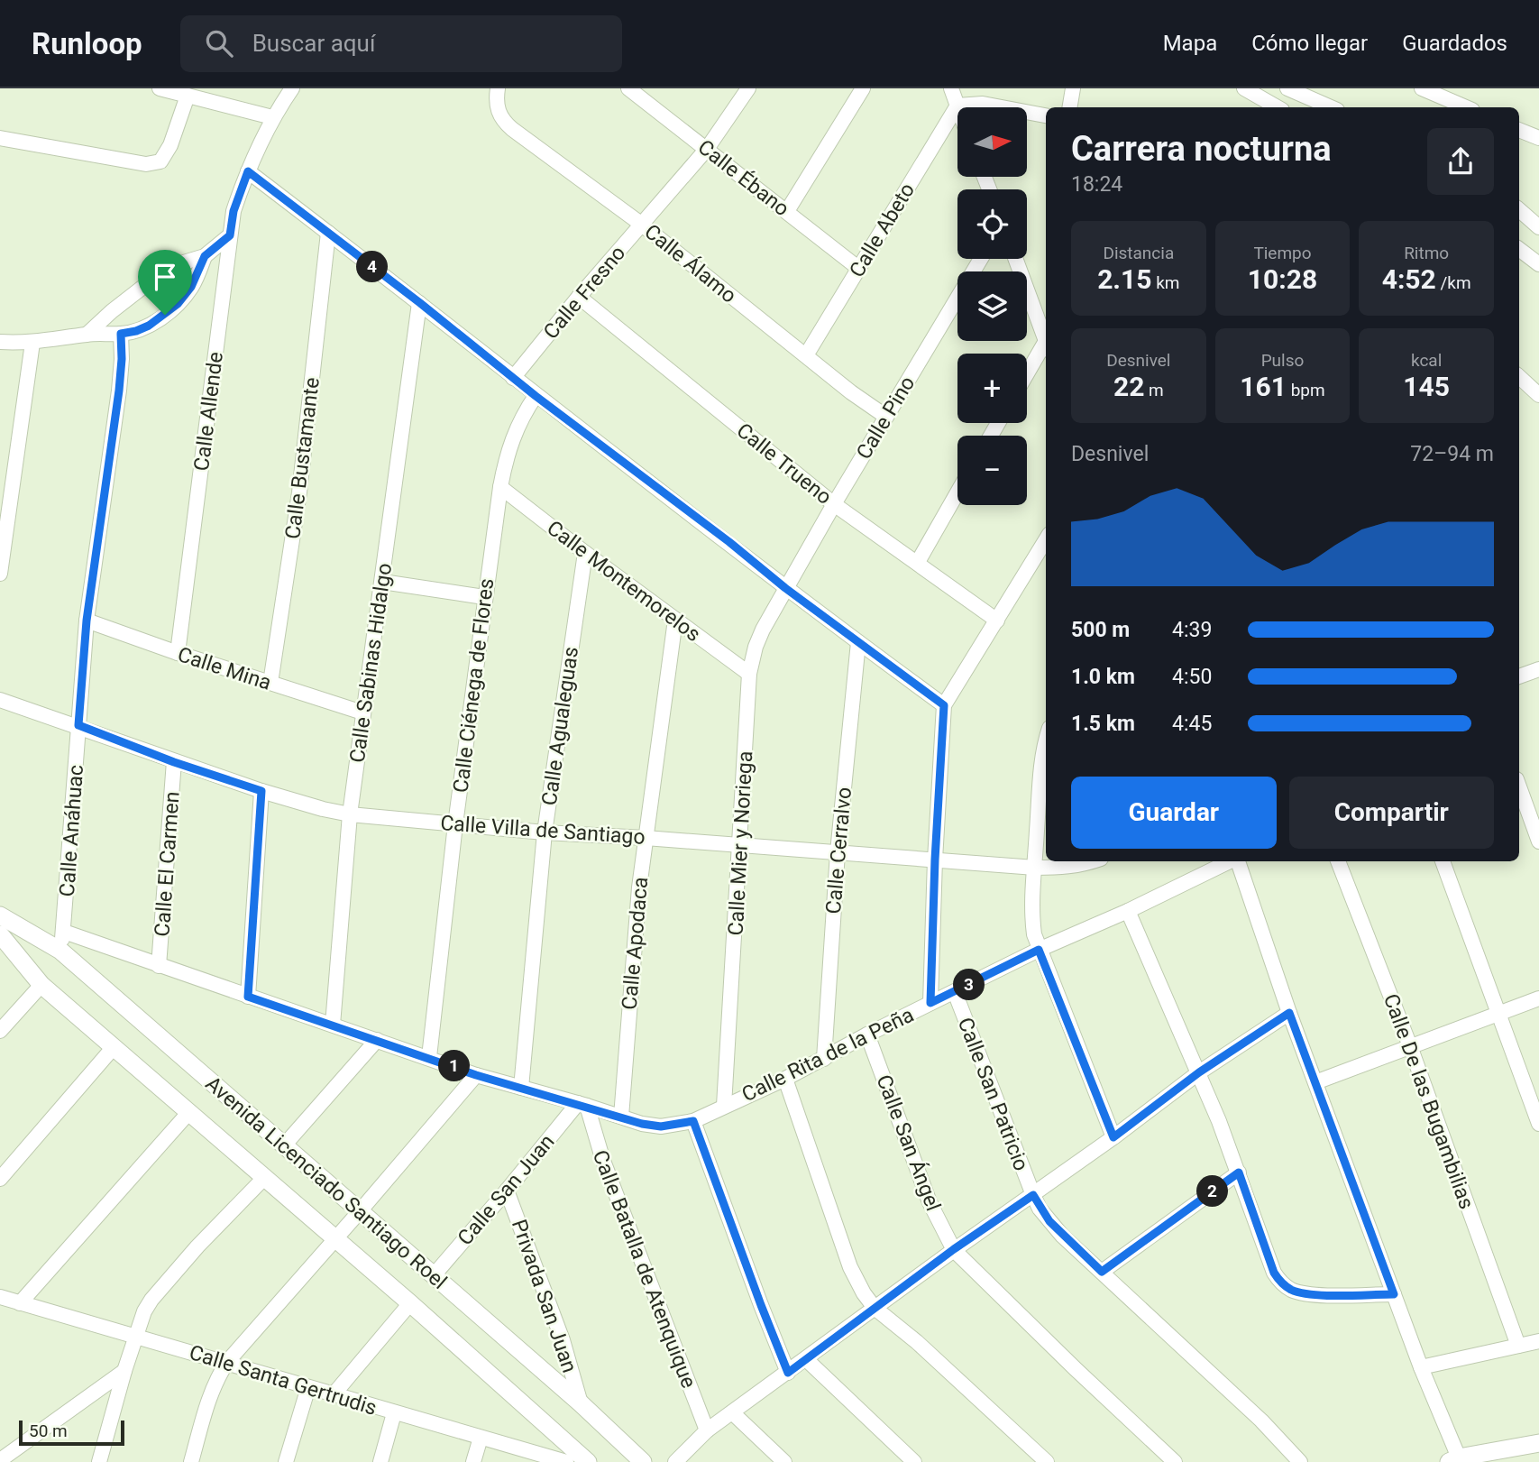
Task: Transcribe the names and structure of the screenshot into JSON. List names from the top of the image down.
{
  "streets": {
    "street": [
      "Calle Ébano",
      "Calle Abeto",
      "Calle Álamo",
      "Calle Fresno",
      "Calle Allende",
      "Calle Pino",
      "Calle Bustamante",
      "Calle Trueno",
      "Calle Montemorelos",
      "Calle Sabinas Hidalgo",
      "Calle Mina",
      "Calle Ciénega de Flores",
      "Calle Agualeguas",
      "Calle Villa de Santiago",
      "Calle Anáhuac",
      "Calle Mier y Noriega",
      "Calle Cerralvo",
      "Calle El Carmen",
      "Calle Apodaca",
      "Calle Rita de la Peña",
      "Calle San Patricio",
      "Calle De las Bugambilias",
      "Calle San Ángel",
      "Avenida Licenciado Santiago Roel",
      "Calle San Juan",
      "Calle Batalla de Atenquique",
      "Privada San Juan",
      "Calle Santa Gertrudis"
    ]
  },
  "crossings": [
    ["Calle Ébano", "Calle Abeto"],
    ["Calle Ébano", "Calle Fresno"],
    ["Calle Abeto", "Calle Álamo"],
    ["Calle Álamo", "Calle Fresno"],
    ["Calle Álamo", "Calle Pino"],
    ["Calle Fresno", "Calle Trueno"],
    ["Calle Allende", "Calle Mina"],
    ["Calle Pino", "Calle Trueno"],
    ["Calle Pino", "Calle Mier y Noriega"],
    ["Calle Bustamante", "Calle Mina"],
    ["Calle Montemorelos", "Calle Ciénega de Flores"],
    ["Calle Montemorelos", "Calle Agualeguas"],
    ["Calle Montemorelos", "Calle Mier y Noriega"],
    ["Calle Montemorelos", "Calle Apodaca"],
    ["Calle Sabinas Hidalgo", "Calle Mina"],
    ["Calle Sabinas Hidalgo", "Calle Villa de Santiago"],
    ["Calle Sabinas Hidalgo", "Calle Rita de la Peña"],
    ["Calle Mina", "Calle Anáhuac"],
    ["Calle Ciénega de Flores", "Calle Villa de Santiago"],
    ["Calle Ciénega de Flores", "Calle Rita de la Peña"],
    ["Calle Agualeguas", "Calle Villa de Santiago"],
    ["Calle Agualeguas", "Calle Rita de la Peña"],
    ["Calle Villa de Santiago", "Calle Anáhuac"],
    ["Calle Villa de Santiago", "Calle Mier y Noriega"],
    ["Calle Villa de Santiago", "Calle Cerralvo"],
    ["Calle Villa de Santiago", "Calle El Carmen"],
    ["Calle Villa de Santiago", "Calle Apodaca"],
    ["Calle Anáhuac", "Calle Rita de la Peña"],
    ["Calle Anáhuac", "Avenida Licenciado Santiago Roel"],
    ["Calle Mier y Noriega", "Calle Rita de la Peña"],
    ["Calle Cerralvo", "Calle Rita de la Peña"],
    ["Calle El Carmen", "Calle Rita de la Peña"],
    ["Calle Apodaca", "Calle Rita de la Peña"],
    ["Calle Rita de la Peña", "Calle San Patricio"],
    ["Calle Rita de la Peña", "Calle San Ángel"],
    ["Calle Rita de la Peña", "Calle San Juan"],
    ["Calle Rita de la Peña", "Calle Batalla de Atenquique"],
    ["Avenida Licenciado Santiago Roel", "Calle San Juan"],
    ["Avenida Licenciado Santiago Roel", "Privada San Juan"],
    ["Calle San Juan", "Calle Batalla de Atenquique"],
    ["Calle San Juan", "Privada San Juan"]
  ],
  "scale_bar": "50 m",
  "north": "right",
  "page": {
    "header": "Runloop",
    "search": "Buscar aquí",
    "nav": ["Mapa", "Cómo llegar", "Guardados"],
    "map_buttons": ["+", "−"],
    "heading": ["Carrera nocturna", "18:24"],
    "stats": [
      ["Distancia", "2.15 km"],
      ["Tiempo", "10:28"],
      ["Ritmo", "4:52 /km"],
      ["Desnivel", "22 m"],
      ["Pulso", "161 bpm"],
      ["kcal", "145"]
    ],
    "pins": [
      "4",
      "3",
      "1",
      "2"
    ],
    "chart": ["Desnivel", "72–94 m"],
    "list": [
      {
        "name": "500 m",
        "note": "4:39"
      },
      {
        "name": "1.0 km",
        "note": "4:50"
      },
      {
        "name": "1.5 km",
        "note": "4:45"
      }
    ],
    "buttons": ["Guardar", "Compartir"],
    "scale": "50 m"
  }
}
